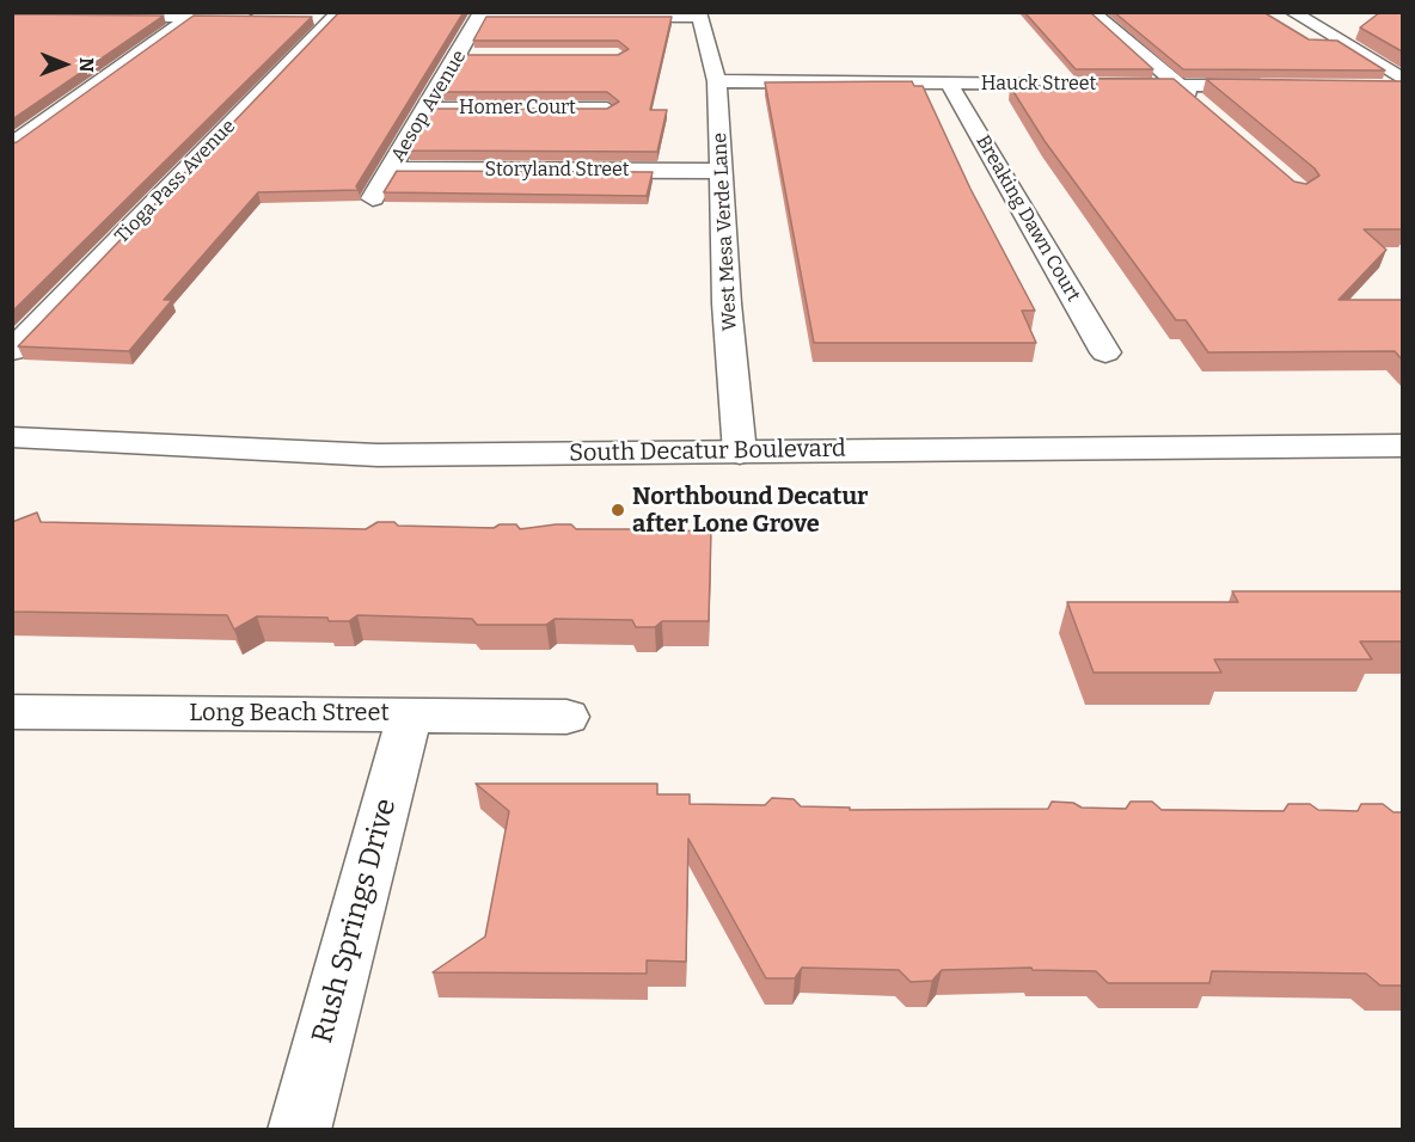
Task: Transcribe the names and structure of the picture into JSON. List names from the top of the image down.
{
  "streets": {
    "street": [
      "Hauck Street",
      "Aesop Avenue",
      "Homer Court",
      "Storyland Street",
      "Tioga Pass Avenue",
      "Breaking Dawn Court",
      "West Mesa Verde Lane",
      "South Decatur Boulevard",
      "Long Beach Street",
      "Rush Springs Drive"
    ]
  },
  "crossings": [
    ["Hauck Street", "Breaking Dawn Court"],
    ["Hauck Street", "West Mesa Verde Lane"],
    ["Aesop Avenue", "Homer Court"],
    ["Aesop Avenue", "Storyland Street"],
    ["Storyland Street", "West Mesa Verde Lane"],
    ["West Mesa Verde Lane", "South Decatur Boulevard"],
    ["Long Beach Street", "Rush Springs Drive"]
  ],
  "places": ["Northbound Decatur after Lone Grove"],
  "north": "right"
}
